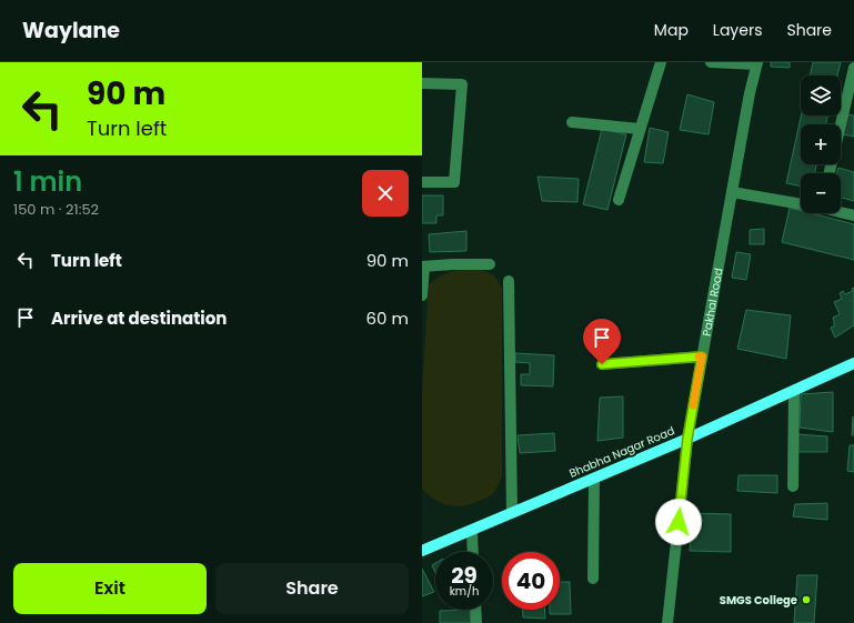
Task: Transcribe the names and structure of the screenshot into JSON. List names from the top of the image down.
{
  "streets": {
    "main road": ["Bhabha Nagar Road"],
    "street": ["Pakhal Road"]
  },
  "crossings": [
    ["Pakhal Road", "Bhabha Nagar Road"]
  ],
  "places": ["SMGS College"],
  "page": {
    "header": "Waylane",
    "nav": ["Map", "Layers", "Share"],
    "turn": ["90 m", "Turn left"],
    "map_buttons": ["+", "−"],
    "heading": ["1 min", "150 m · 21:52"],
    "list": [
      {
        "name": "Turn left",
        "value": "90 m"
      },
      {
        "name": "Arrive at destination",
        "value": "60 m"
      }
    ],
    "speed": "29 km/h",
    "limit": "40",
    "buttons": ["Exit", "Share"]
  }
}
